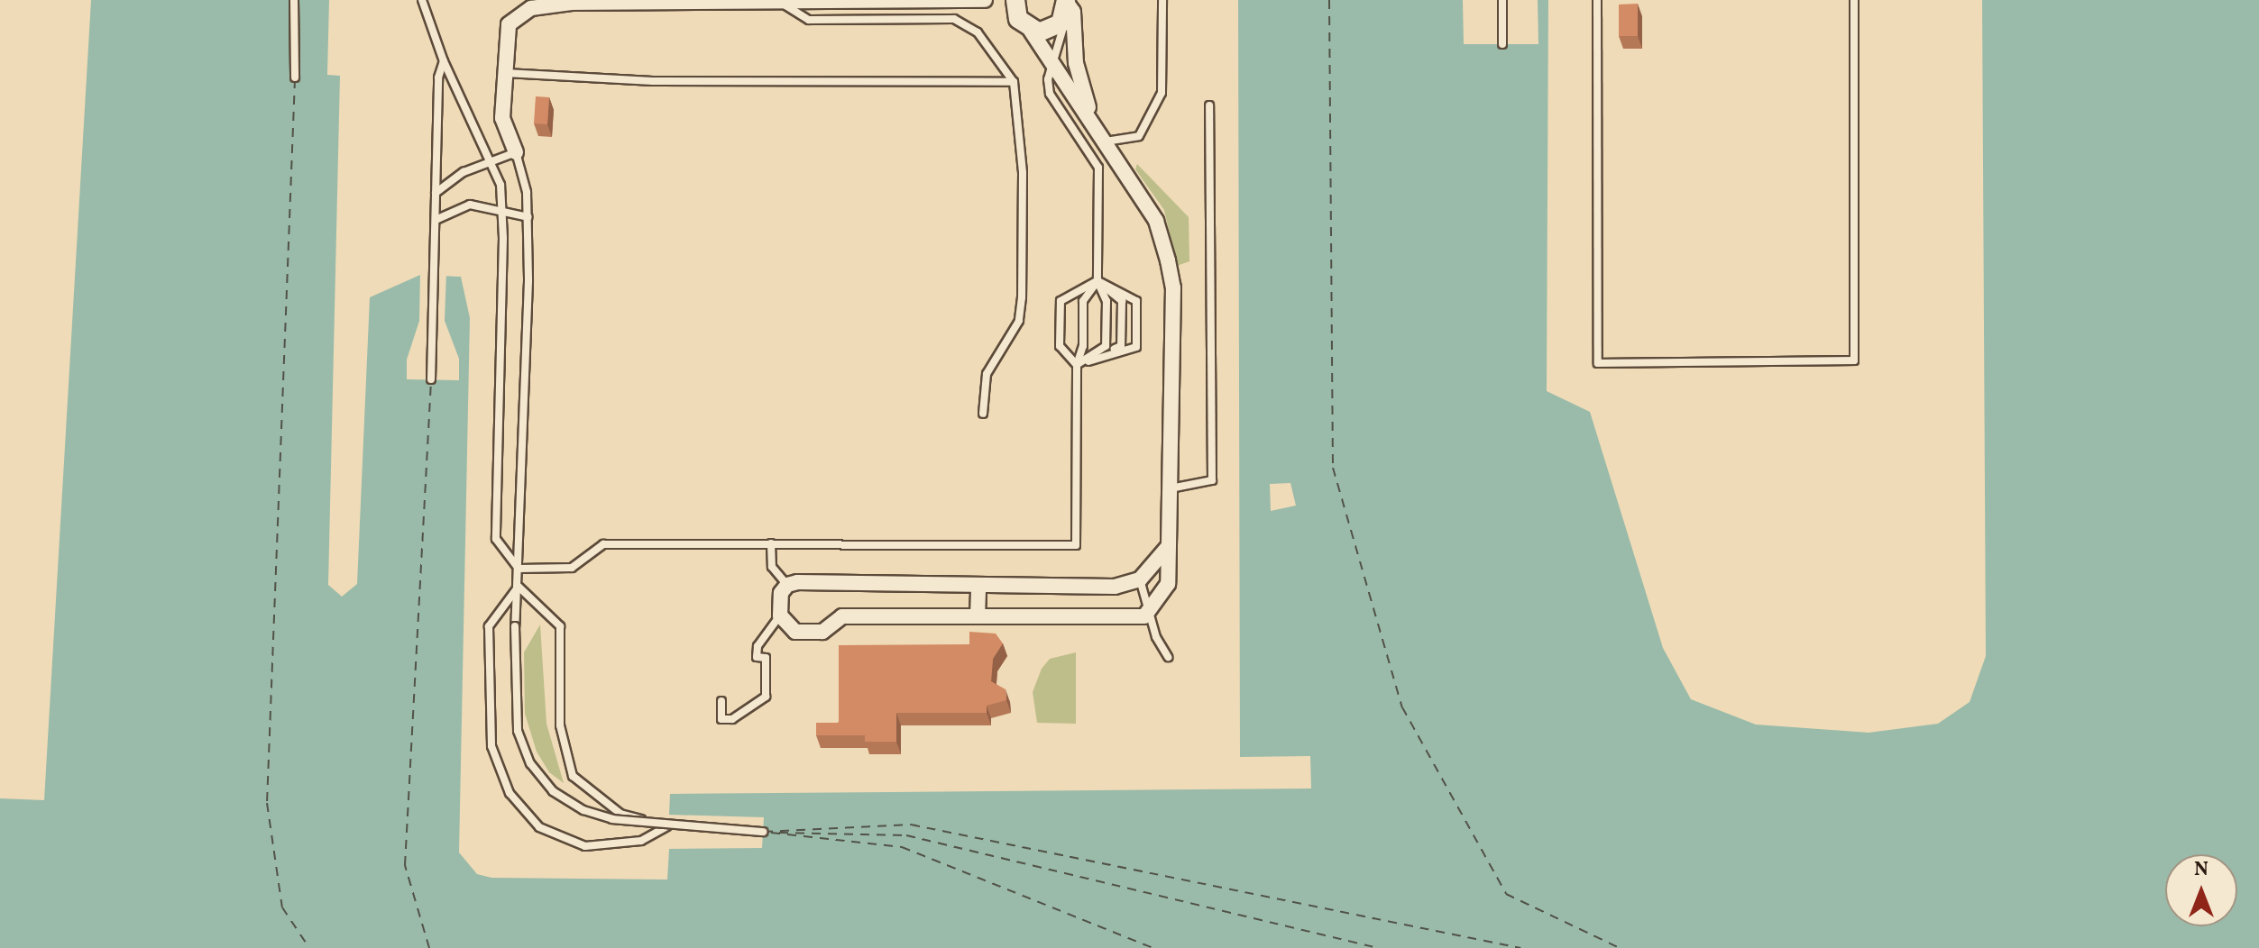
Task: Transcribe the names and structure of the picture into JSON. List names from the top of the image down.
{
  "north": "top"
}
